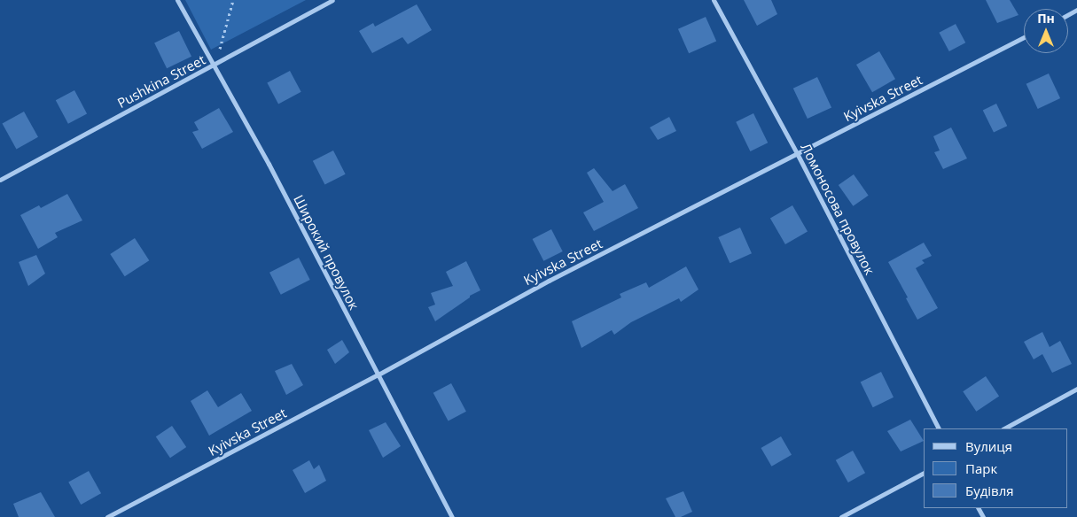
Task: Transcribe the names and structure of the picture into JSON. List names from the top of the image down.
{
  "streets": {
    "street": [
      "Pushkina Street",
      "Kyivska Street",
      "Ломоносова провулок",
      "Широкий провулок"
    ]
  },
  "crossings": [
    ["Pushkina Street", "Широкий провулок"],
    ["Kyivska Street", "Ломоносова провулок"],
    ["Kyivska Street", "Широкий провулок"]
  ],
  "legend": ["Вулиця", "Парк", "Будівля"],
  "north": "top"
}
